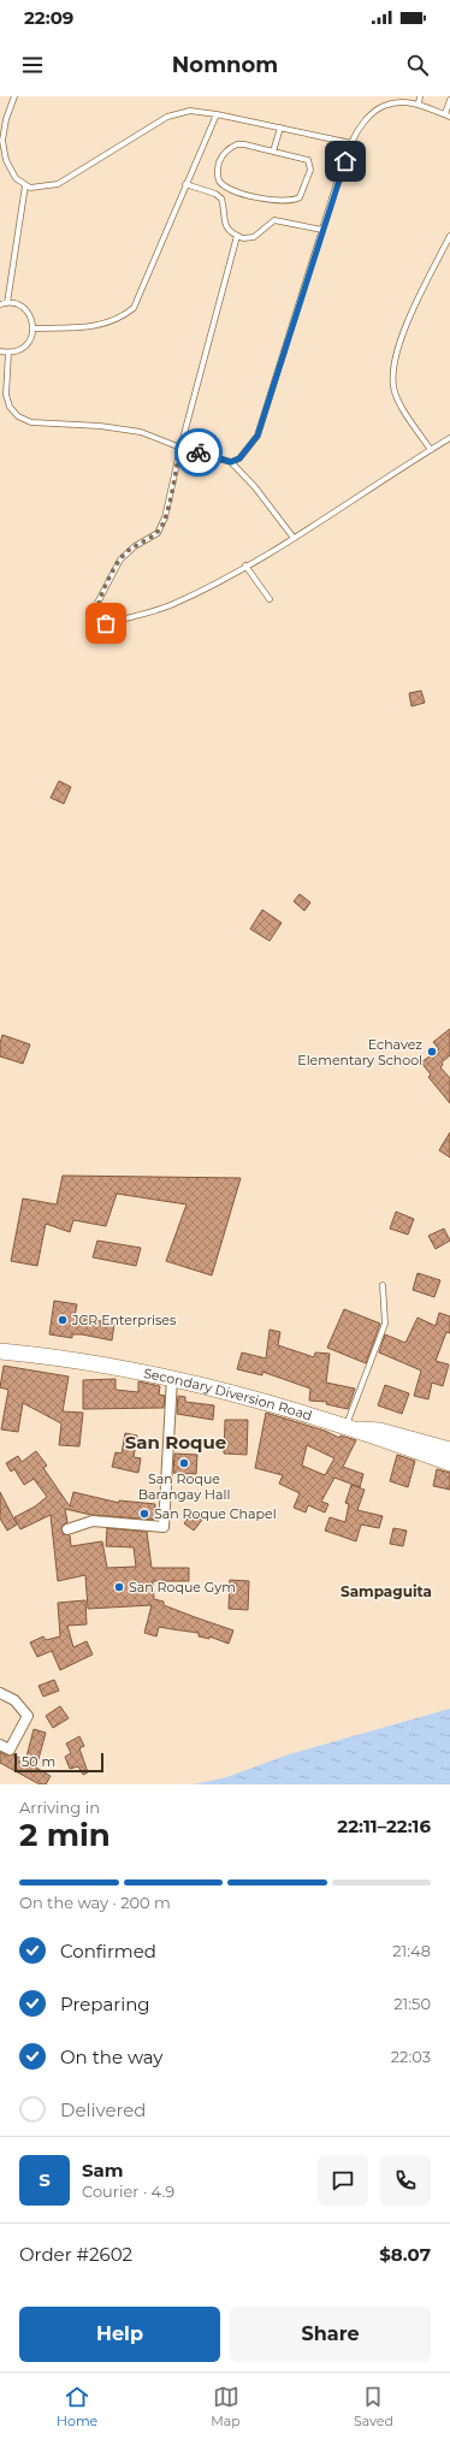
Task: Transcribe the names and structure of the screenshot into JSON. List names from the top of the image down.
{
  "streets": {
    "main road": ["Secondary Diversion Road"]
  },
  "districts": ["San Roque", "Sampaguita"],
  "places": [
    "Echavez Elementary School",
    "JCR Enterprises",
    "San Roque Barangay Hall",
    "San Roque Chapel",
    "San Roque Gym"
  ],
  "scale_bar": "50 m",
  "page": {
    "status": "22:09",
    "header": "Nomnom",
    "scale": "50 m",
    "heading": ["2 min", "Arriving in", "22:11–22:16"],
    "panel": [
      "Sam",
      "Courier · 4.9",
      "Order #2602",
      "$8.07"
    ],
    "bar": "On the way · 200 m",
    "list": [
      ["Confirmed", "21:48"],
      ["Preparing", "21:50"],
      ["On the way", "22:03"],
      "Delivered"
    ],
    "round": "S",
    "buttons": ["Help", "Share"],
    "tabs": ["Home", "Map", "Saved"]
  }
}
